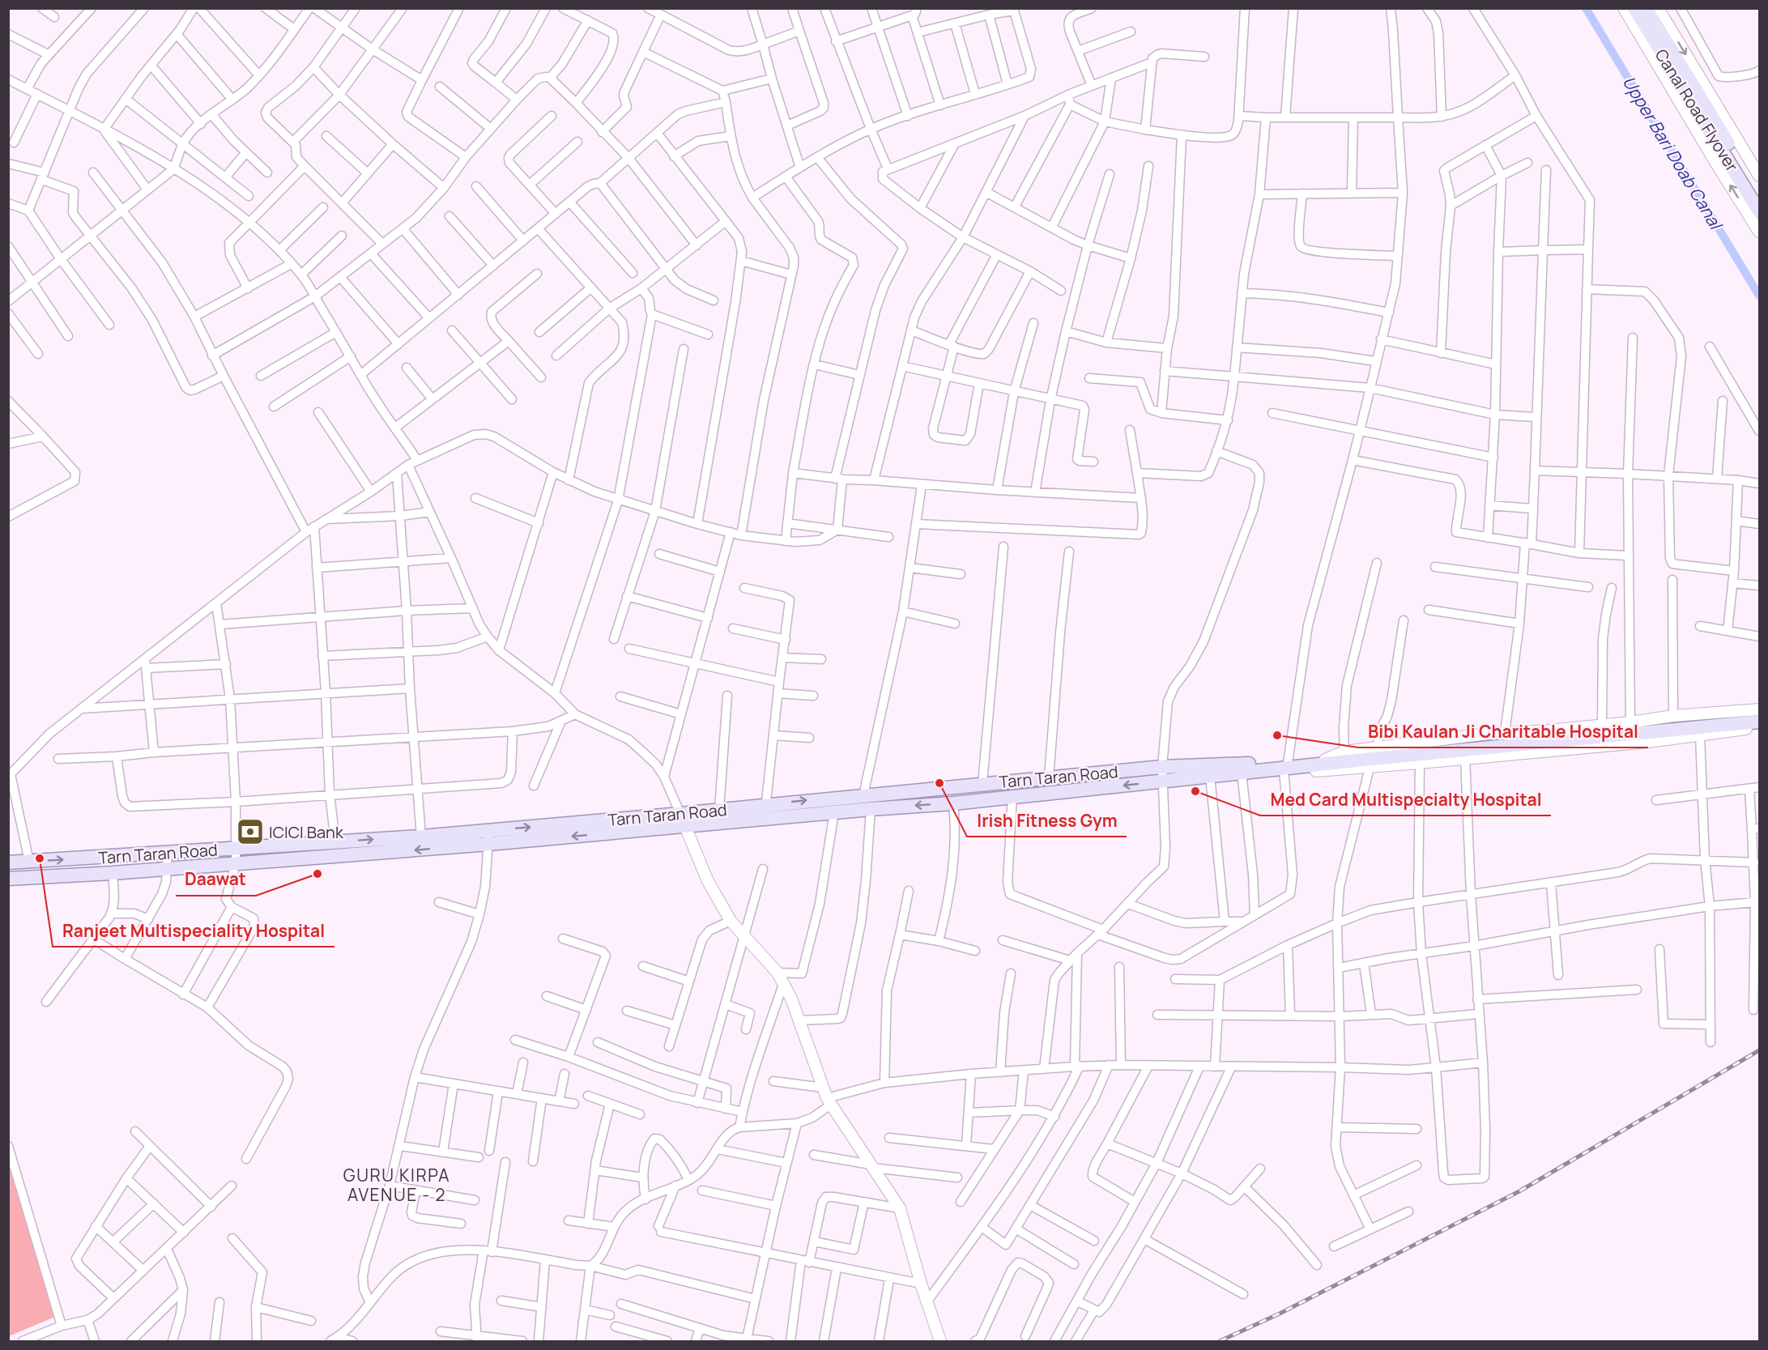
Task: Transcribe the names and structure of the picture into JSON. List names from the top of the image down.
{
  "streets": {
    "main road": ["Canal Road Flyover", "Tarn Taran Road"]
  },
  "districts": ["GURU KIRPA AVENUE - 2"],
  "water": ["Upper Bari Doab Canal"],
  "places": {
    "other": [
      "Bibi Kaulan Ji Charitable Hospital",
      "Irish Fitness Gym",
      "Med Card Multispecialty Hospital",
      "Ranjeet Multispeciality Hospital",
      "Daawat"
    ],
    "bank": ["ICICI Bank"]
  }
}
